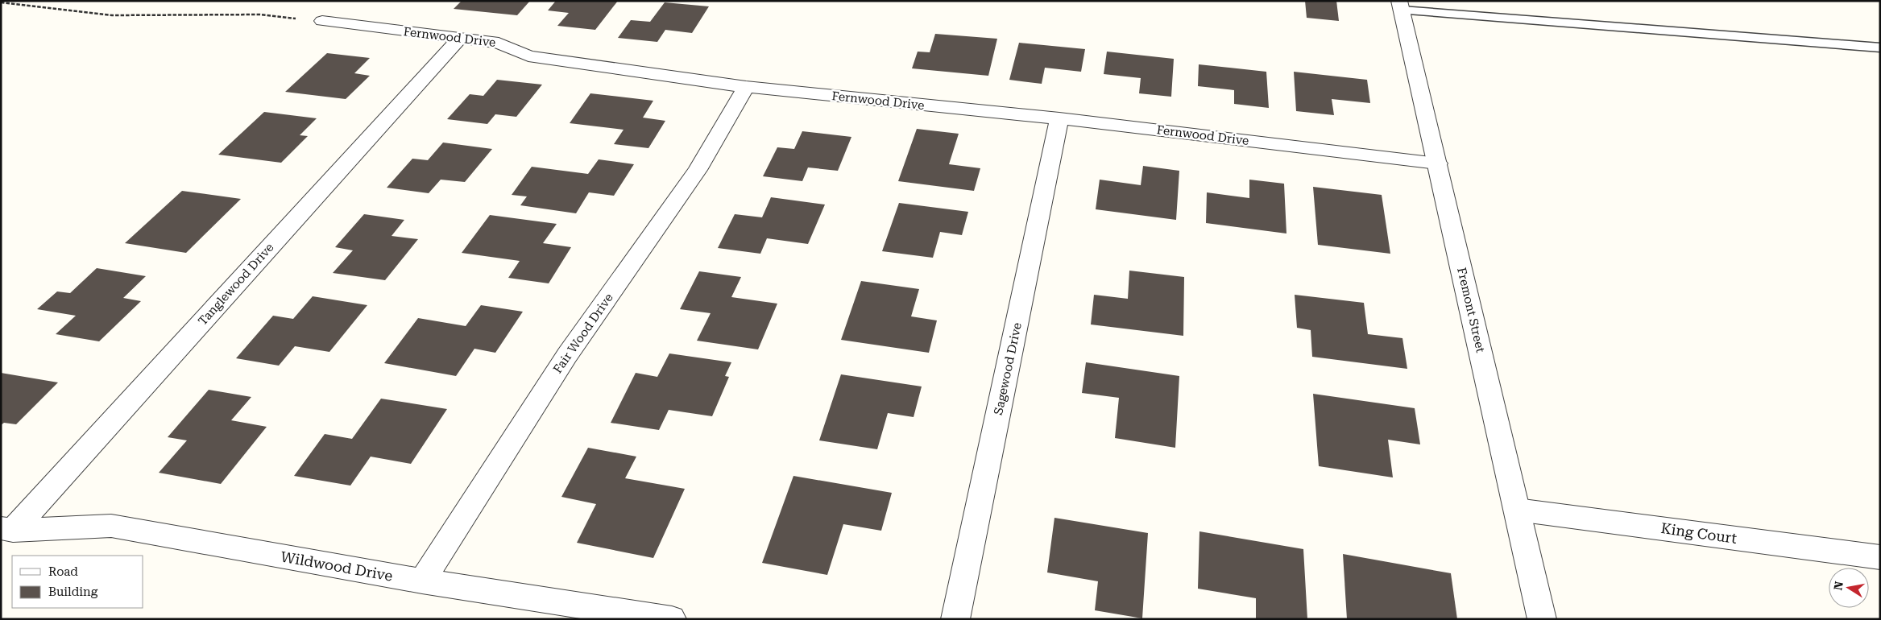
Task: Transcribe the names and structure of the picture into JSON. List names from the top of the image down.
{
  "streets": {
    "street": [
      "Fernwood Drive",
      "Tanglewood Drive",
      "Fremont Street",
      "Fair Wood Drive",
      "Sagewood Drive",
      "King Court",
      "Wildwood Drive"
    ]
  },
  "crossings": [
    ["Fernwood Drive", "Tanglewood Drive"],
    ["Fernwood Drive", "Fremont Street"],
    ["Fernwood Drive", "Fair Wood Drive"],
    ["Fernwood Drive", "Sagewood Drive"],
    ["Tanglewood Drive", "Wildwood Drive"],
    ["Fremont Street", "King Court"],
    ["Fair Wood Drive", "Wildwood Drive"]
  ],
  "legend": ["Road", "Building"],
  "north": "left"
}
